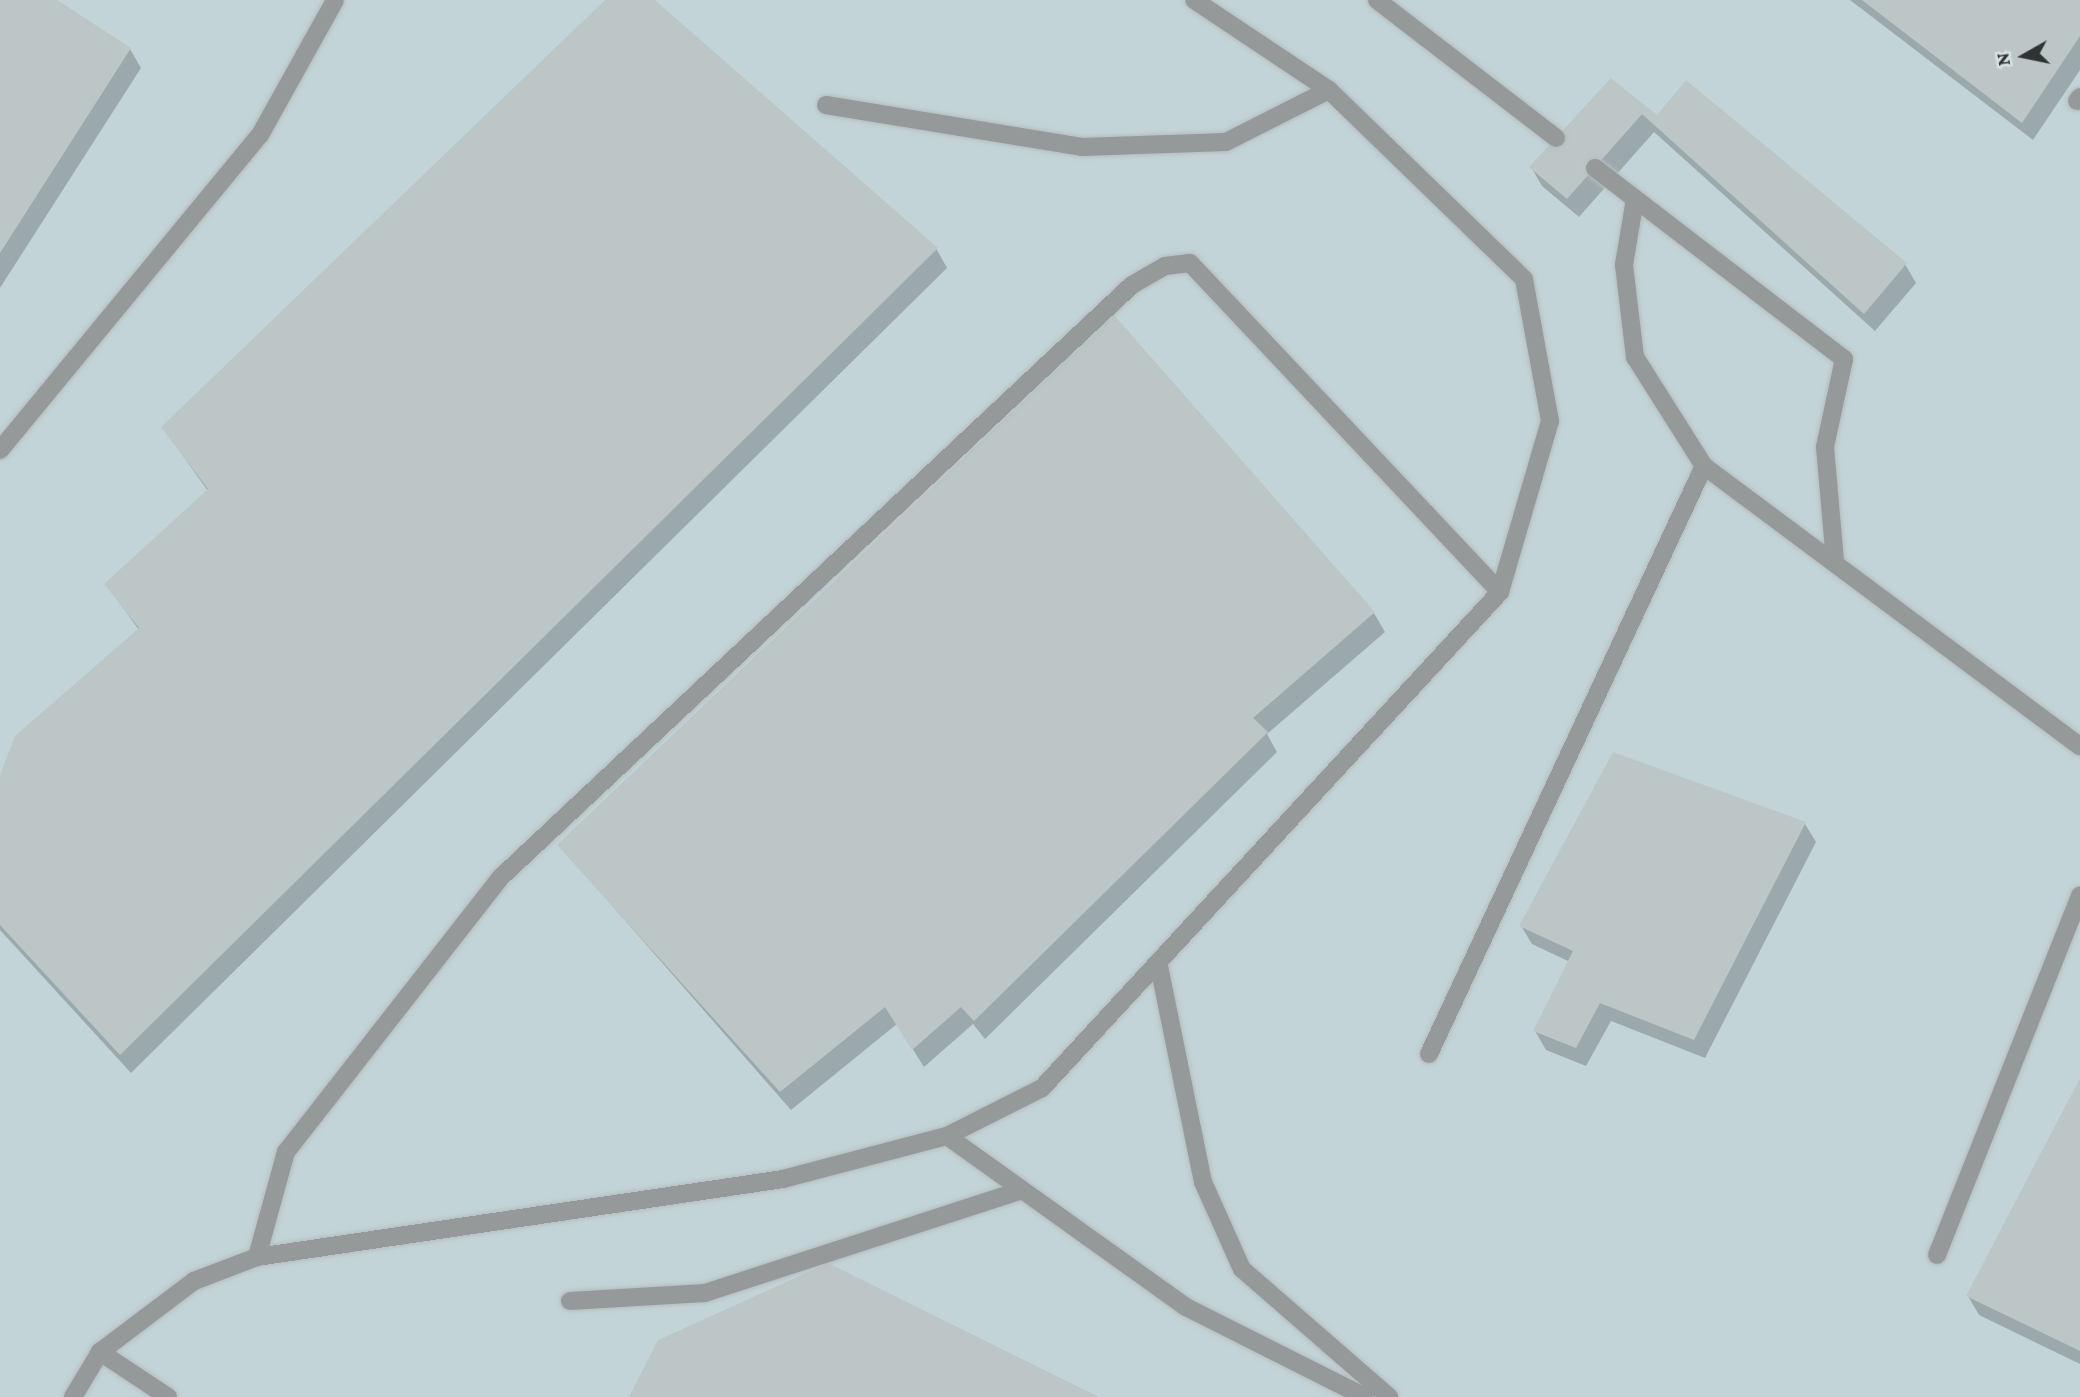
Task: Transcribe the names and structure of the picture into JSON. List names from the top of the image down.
{
  "north": "left"
}
